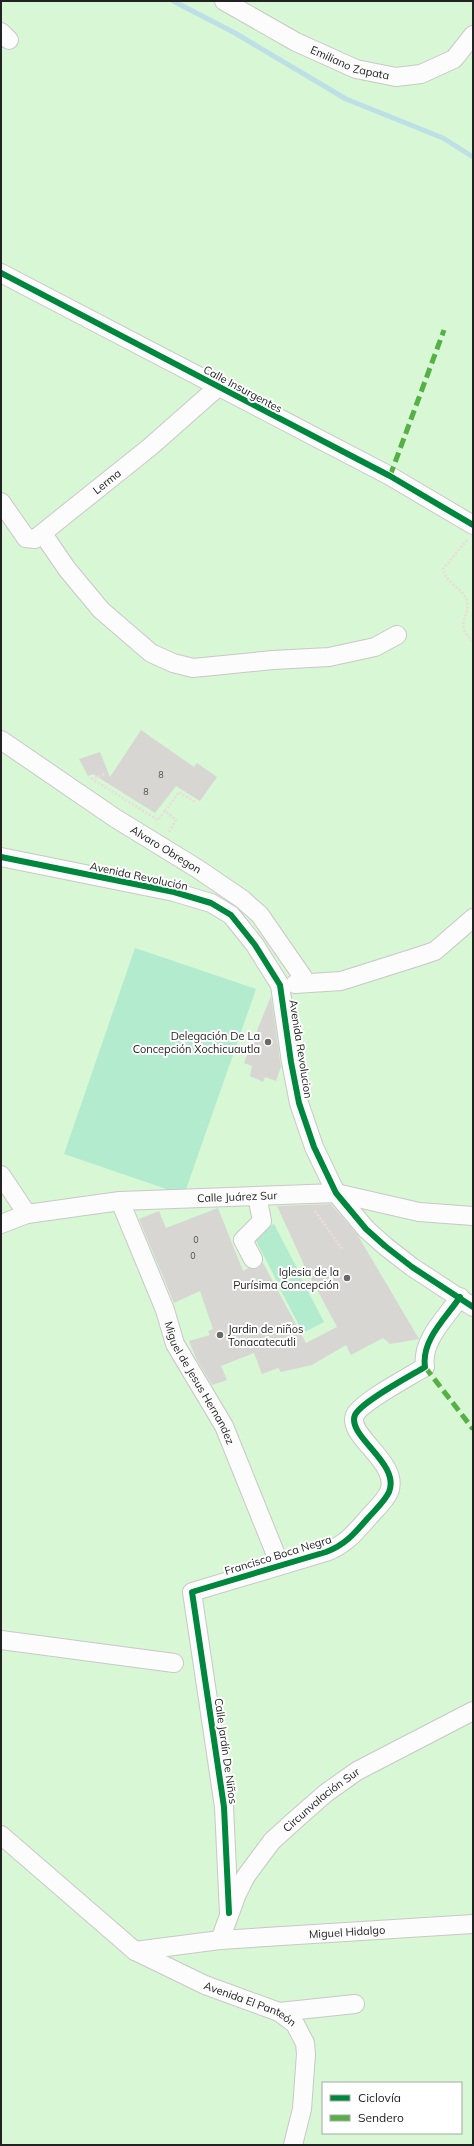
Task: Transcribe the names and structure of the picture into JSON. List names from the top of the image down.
{
  "streets": {
    "street": [
      "Emiliano Zapata",
      "Calle Insurgentes",
      "Lerma",
      "Alvaro Obregon",
      "Avenida Revolución",
      "Avenida Revolucion",
      "Calle Juárez Sur",
      "Miguel de Jesus Hernandez",
      "Francisco Boca Negra",
      "Calle Jardín De Niños",
      "Circunvalación Sur",
      "Miguel Hidalgo",
      "Avenida El Panteón"
    ]
  },
  "crossings": [
    ["Calle Insurgentes", "Lerma"],
    ["Avenida Revolución", "Avenida Revolucion"],
    ["Avenida Revolucion", "Calle Juárez Sur"],
    ["Avenida Revolucion", "Francisco Boca Negra"],
    ["Calle Juárez Sur", "Miguel de Jesus Hernandez"],
    ["Miguel de Jesus Hernandez", "Francisco Boca Negra"],
    ["Francisco Boca Negra", "Calle Jardín De Niños"],
    ["Calle Jardín De Niños", "Circunvalación Sur"],
    ["Circunvalación Sur", "Miguel Hidalgo"]
  ],
  "places": ["Delegación De La Concepción Xochicuautla", "Iglesia de la Purísima Concepción", "Jardin de niños Tonacatecutli"],
  "house_numbers": [
    "8",
    "8",
    "0",
    "0"
  ],
  "legend": ["Ciclovía", "Sendero"]
}
